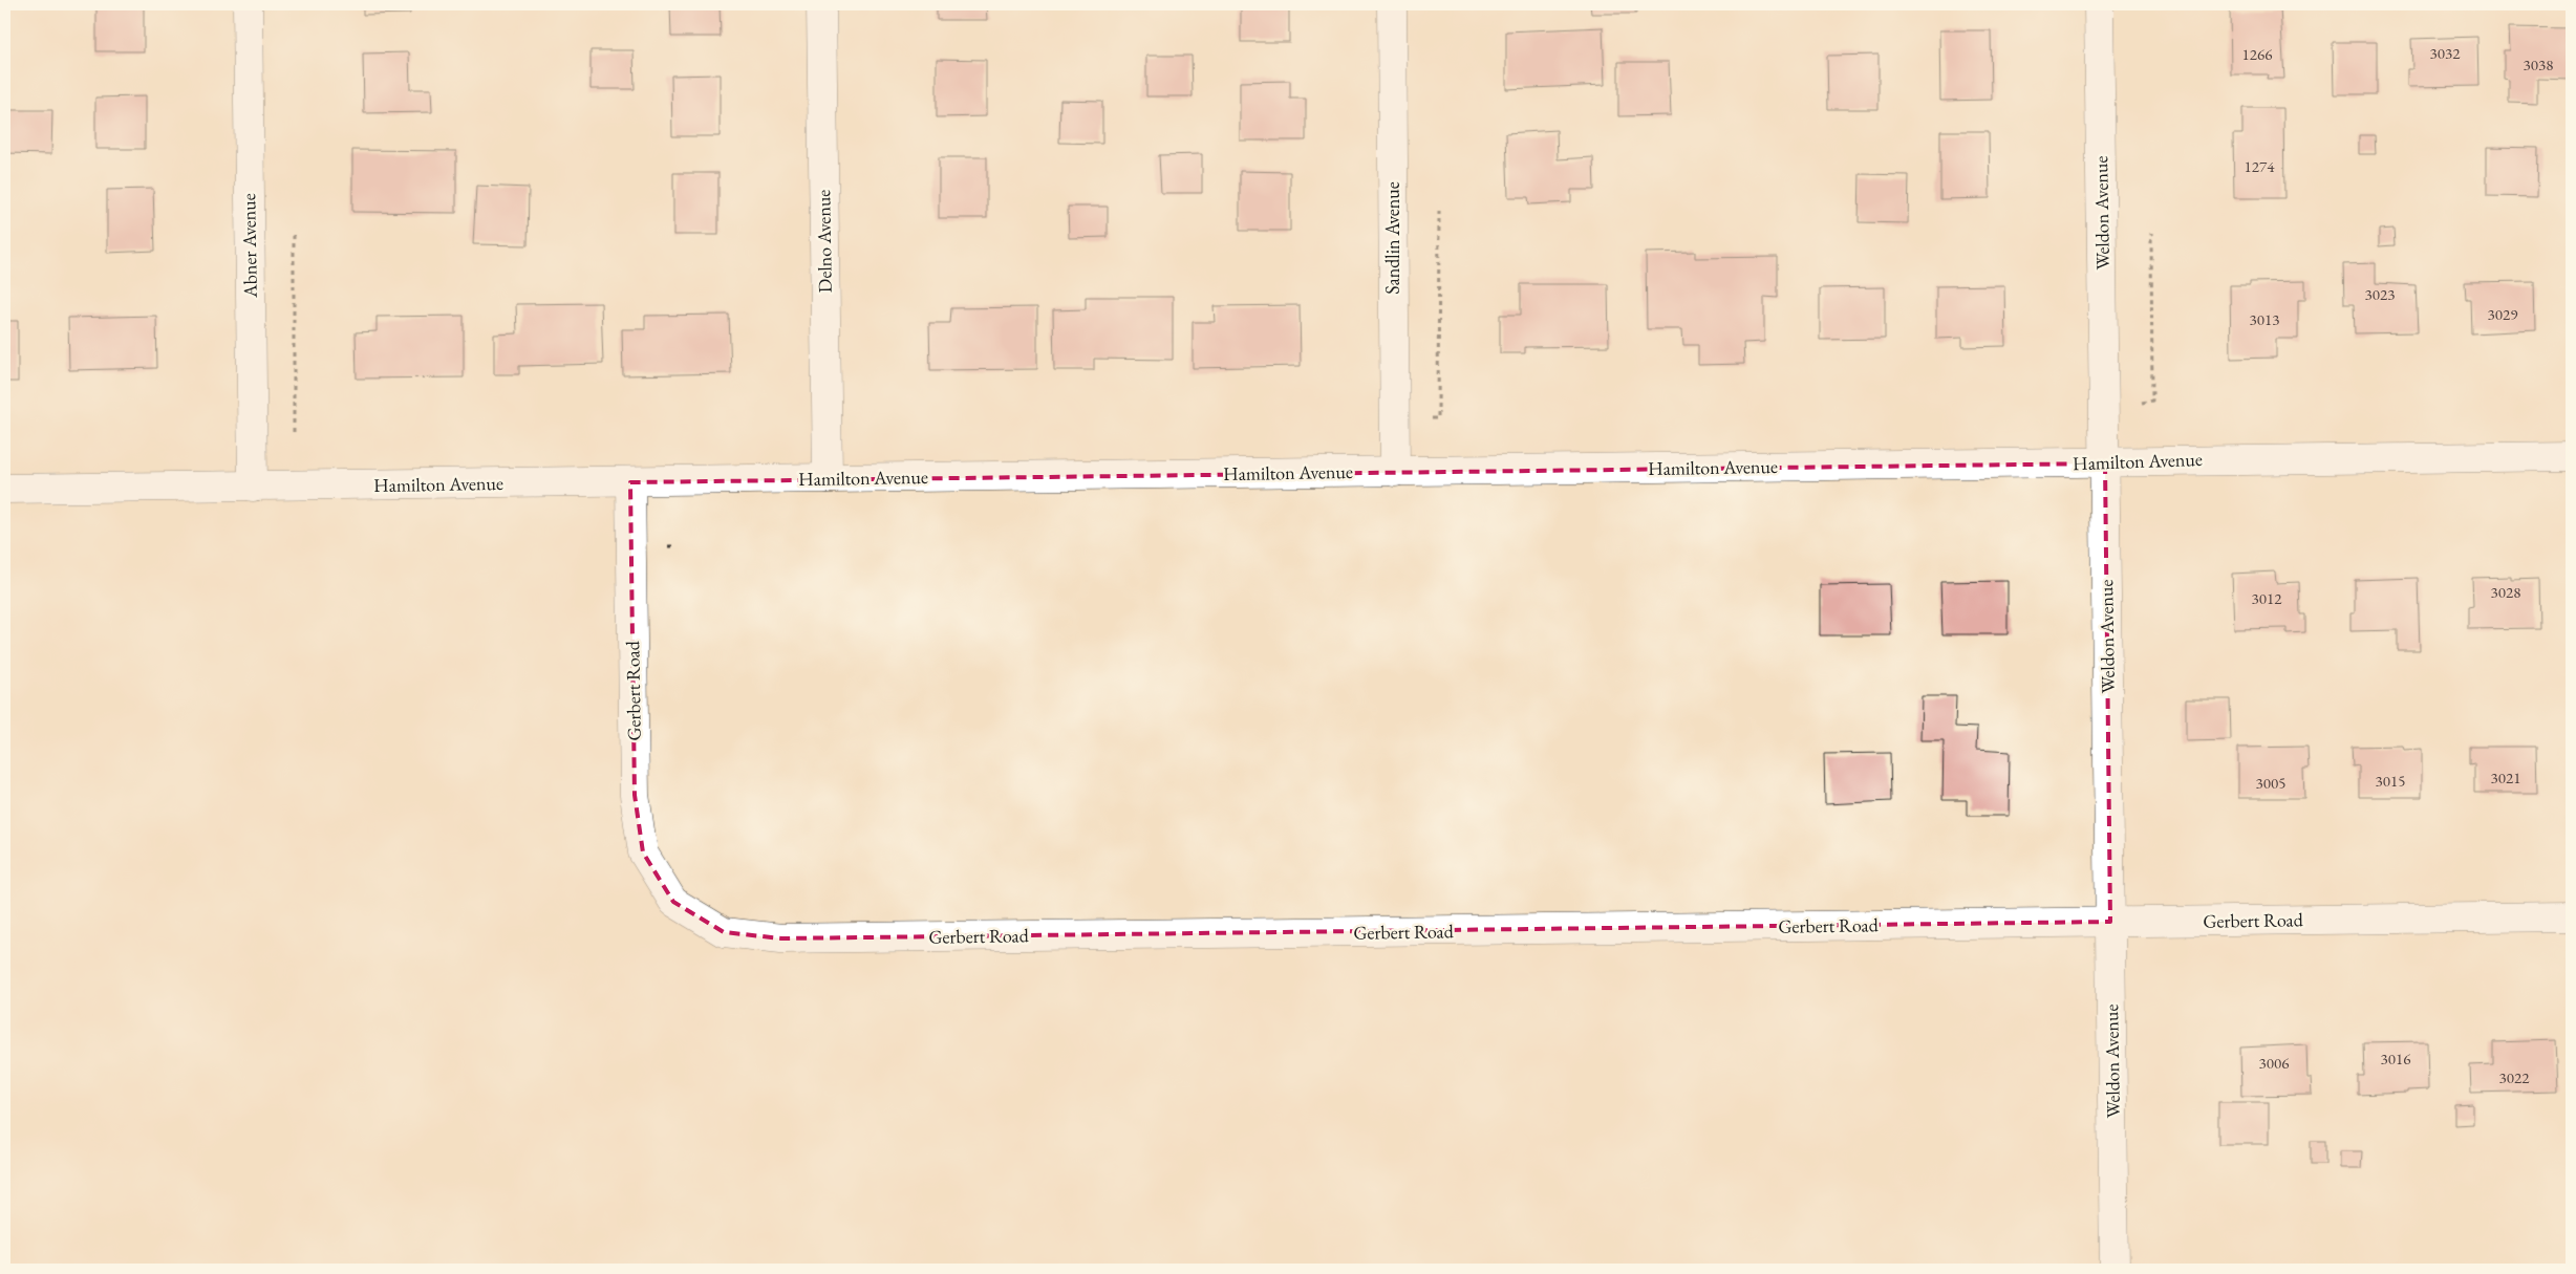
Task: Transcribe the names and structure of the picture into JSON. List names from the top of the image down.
{
  "streets": {
    "street": [
      "Weldon Avenue",
      "Sandlin Avenue",
      "Delno Avenue",
      "Abner Avenue",
      "Hamilton Avenue",
      "Gerbert Road"
    ]
  },
  "crossings": [
    ["Weldon Avenue", "Hamilton Avenue"],
    ["Weldon Avenue", "Gerbert Road"],
    ["Sandlin Avenue", "Hamilton Avenue"],
    ["Delno Avenue", "Hamilton Avenue"],
    ["Abner Avenue", "Hamilton Avenue"],
    ["Hamilton Avenue", "Gerbert Road"]
  ],
  "house_numbers": [
    "3032",
    "1266",
    "3038",
    "1274",
    "3023",
    "3029",
    "3013",
    "3028",
    "3012",
    "3021",
    "3015",
    "3005",
    "3016",
    "3006",
    "3022"
  ]
}
